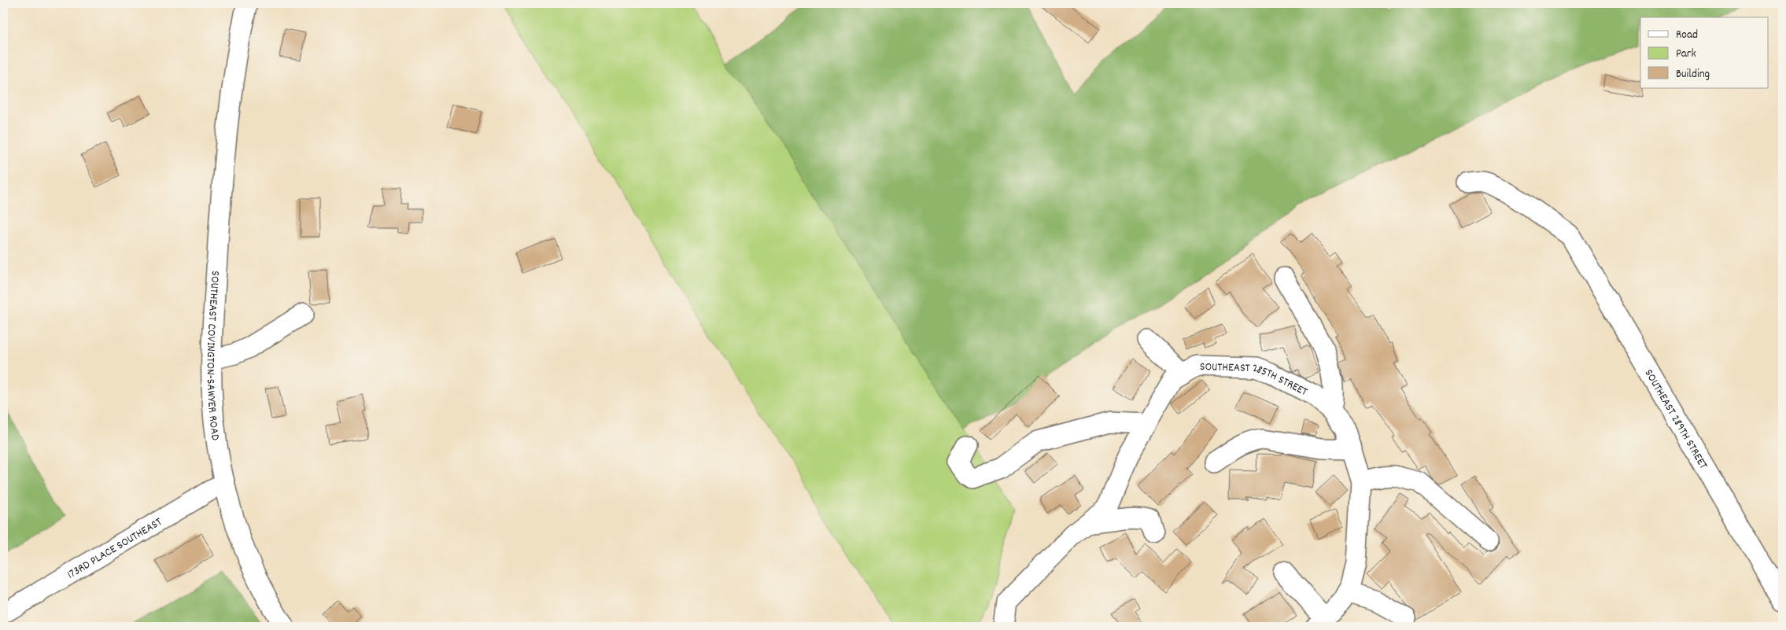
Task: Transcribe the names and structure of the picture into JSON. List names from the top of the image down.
{
  "streets": {
    "street": [
      "SOUTHEAST COVINGTON-SAWYER ROAD",
      "SOUTHEAST 285TH STREET",
      "SOUTHEAST 289TH STREET",
      "173RD PLACE SOUTHEAST"
    ]
  },
  "crossings": [
    ["SOUTHEAST COVINGTON-SAWYER ROAD", "173RD PLACE SOUTHEAST"]
  ],
  "legend": ["Road", "Park", "Building"]
}
